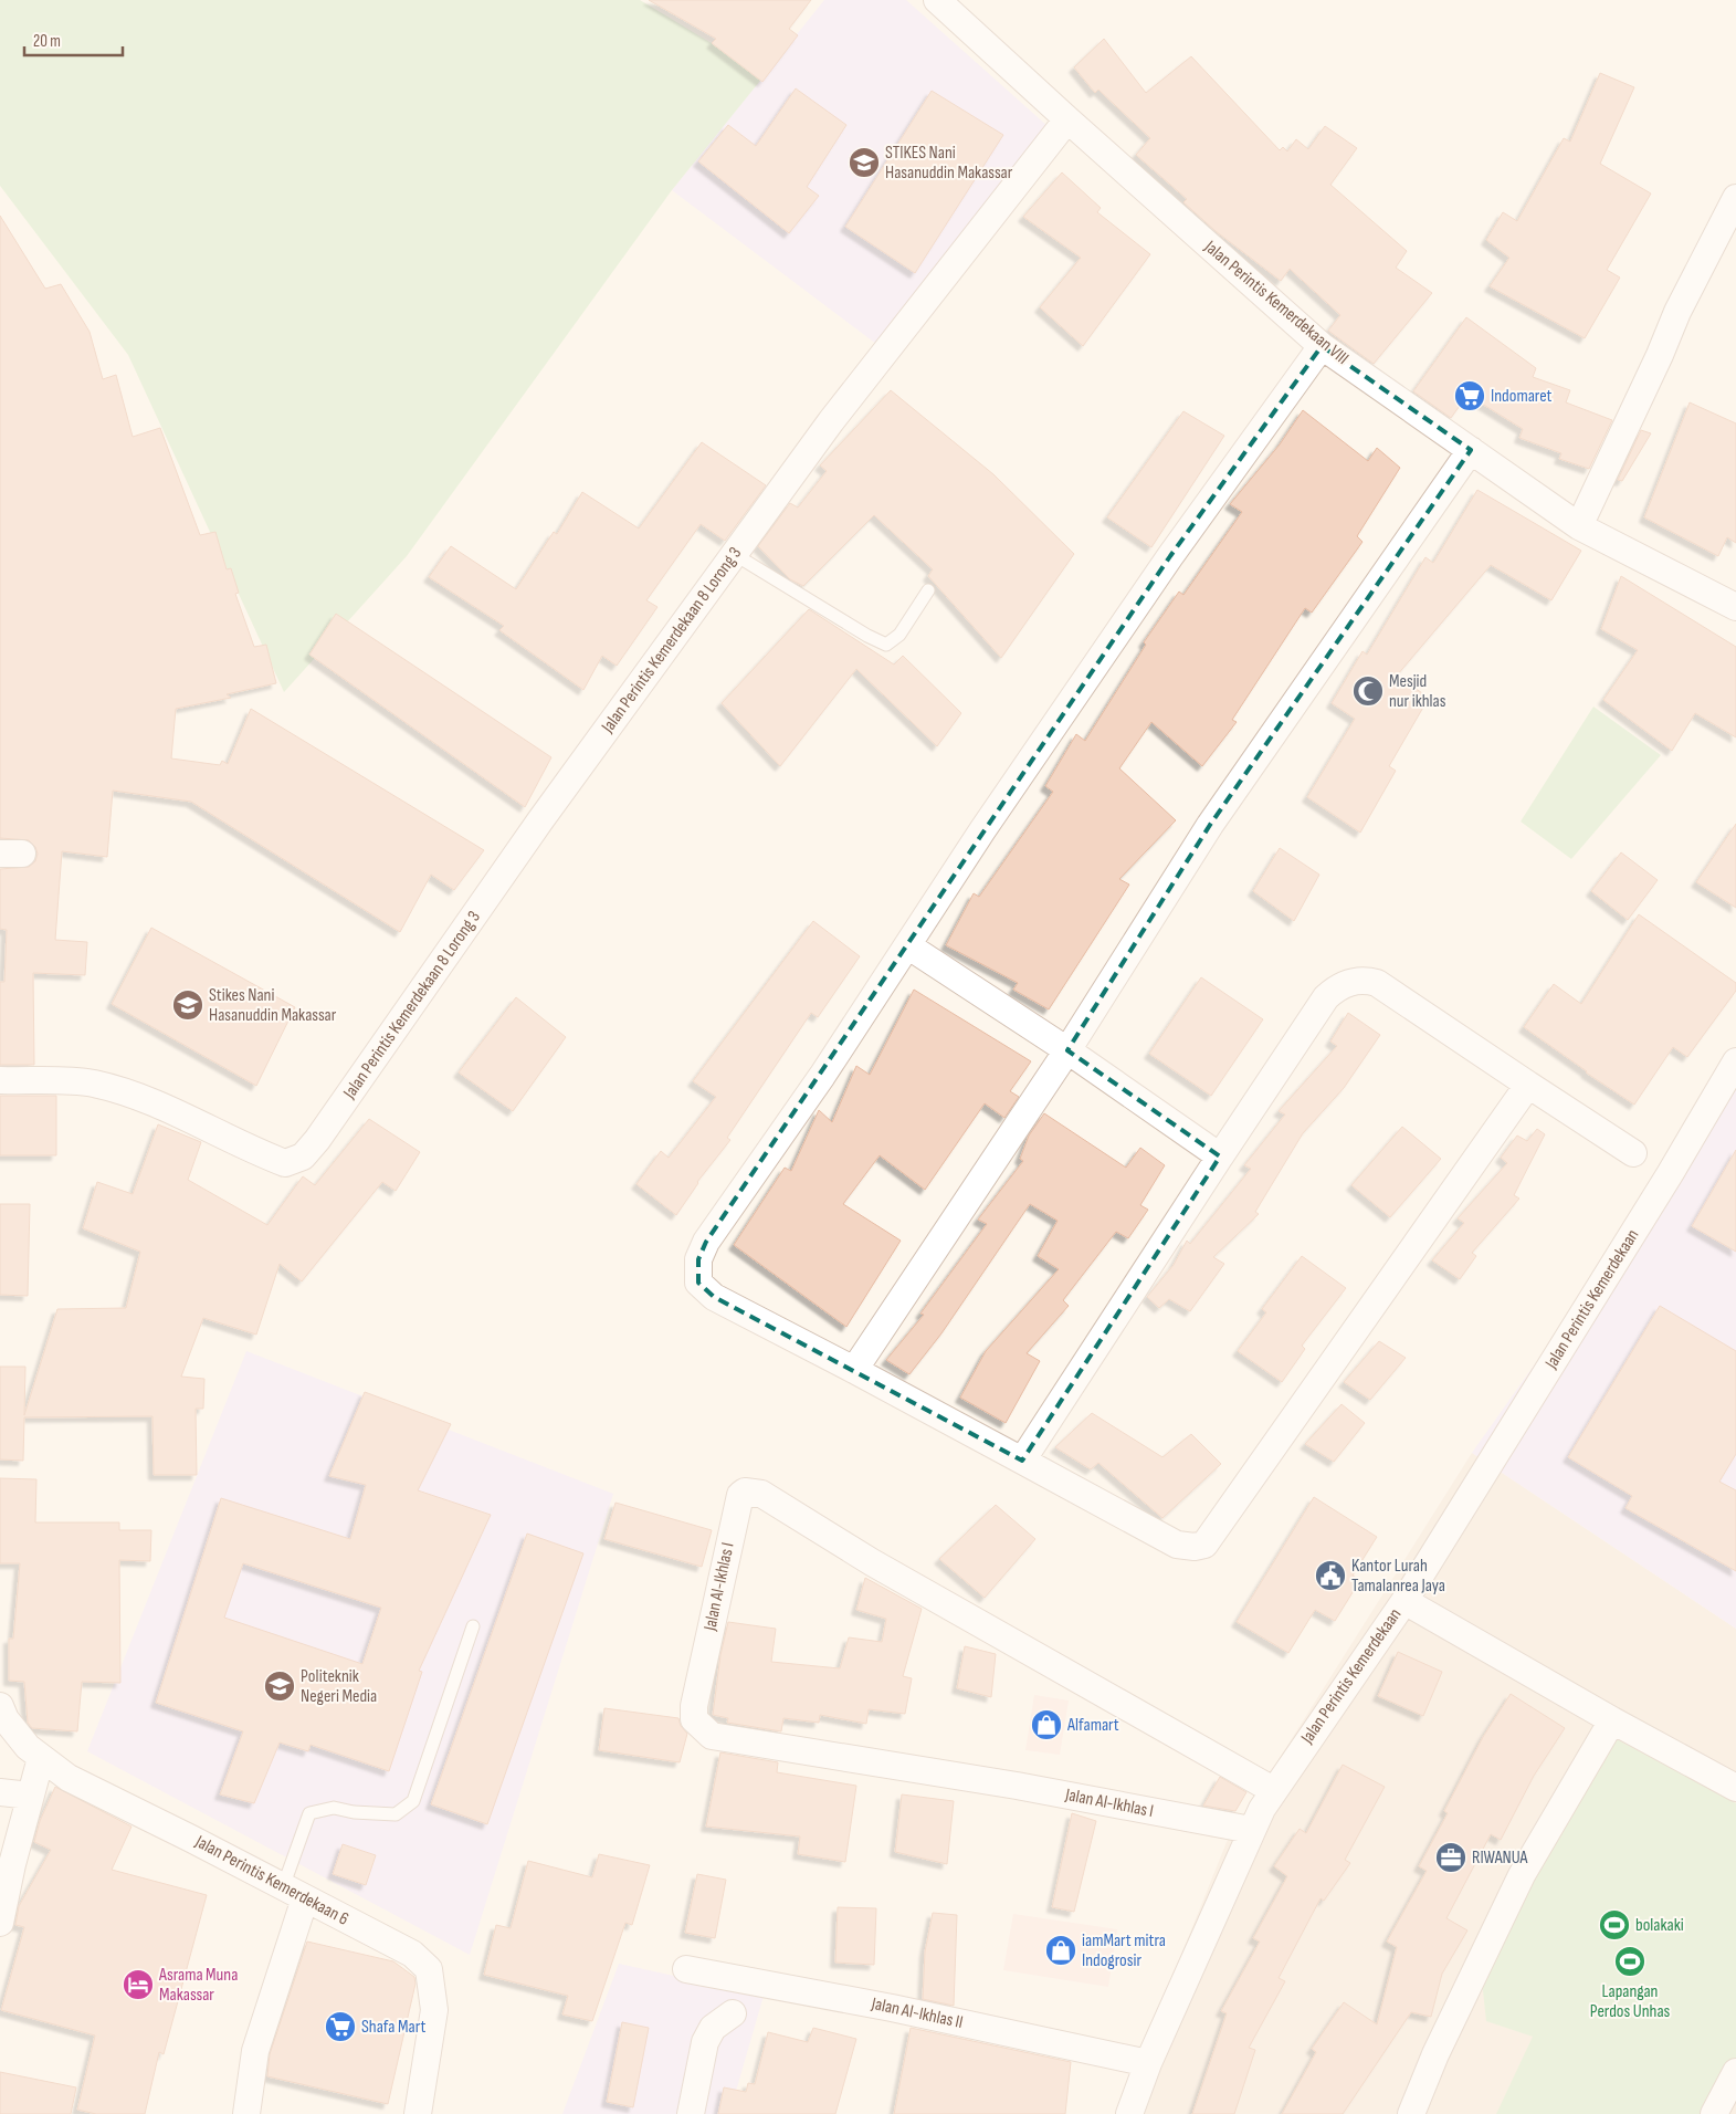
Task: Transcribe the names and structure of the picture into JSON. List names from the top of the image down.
{
  "streets": {
    "street": [
      "Jalan Perintis Kemerdekaan VIII",
      "Jalan Perintis Kemerdekaan 8 Lorong 3",
      "Jalan Perintis Kemerdekaan",
      "Jalan Al-Ikhlas I",
      "Jalan Perintis Kemerdekaan 6",
      "Jalan Al-Ikhlas II"
    ]
  },
  "crossings": [
    ["Jalan Perintis Kemerdekaan VIII", "Jalan Perintis Kemerdekaan 8 Lorong 3"],
    ["Jalan Perintis Kemerdekaan", "Jalan Al-Ikhlas I"],
    ["Jalan Perintis Kemerdekaan", "Jalan Al-Ikhlas II"]
  ],
  "places": {
    "school or university": ["STIKES Nani Hasanuddin Makassar", "Stikes Nani Hasanuddin Makassar", "Politeknik Negeri Media"],
    "supermarket": ["Indomaret", "Shafa Mart"],
    "mosque": ["Mesjid nur ikhlas"],
    "public building": ["Kantor Lurah Tamalanrea Jaya"],
    "shop": ["Alfamart", "iamMart mitra Indogrosir"],
    "office": ["RIWANUA"],
    "sports": ["bolakaki", "Lapangan Perdos Unhas"],
    "hotel": ["Asrama Muna Makassar"]
  },
  "scale_bar": "20 m"
}
